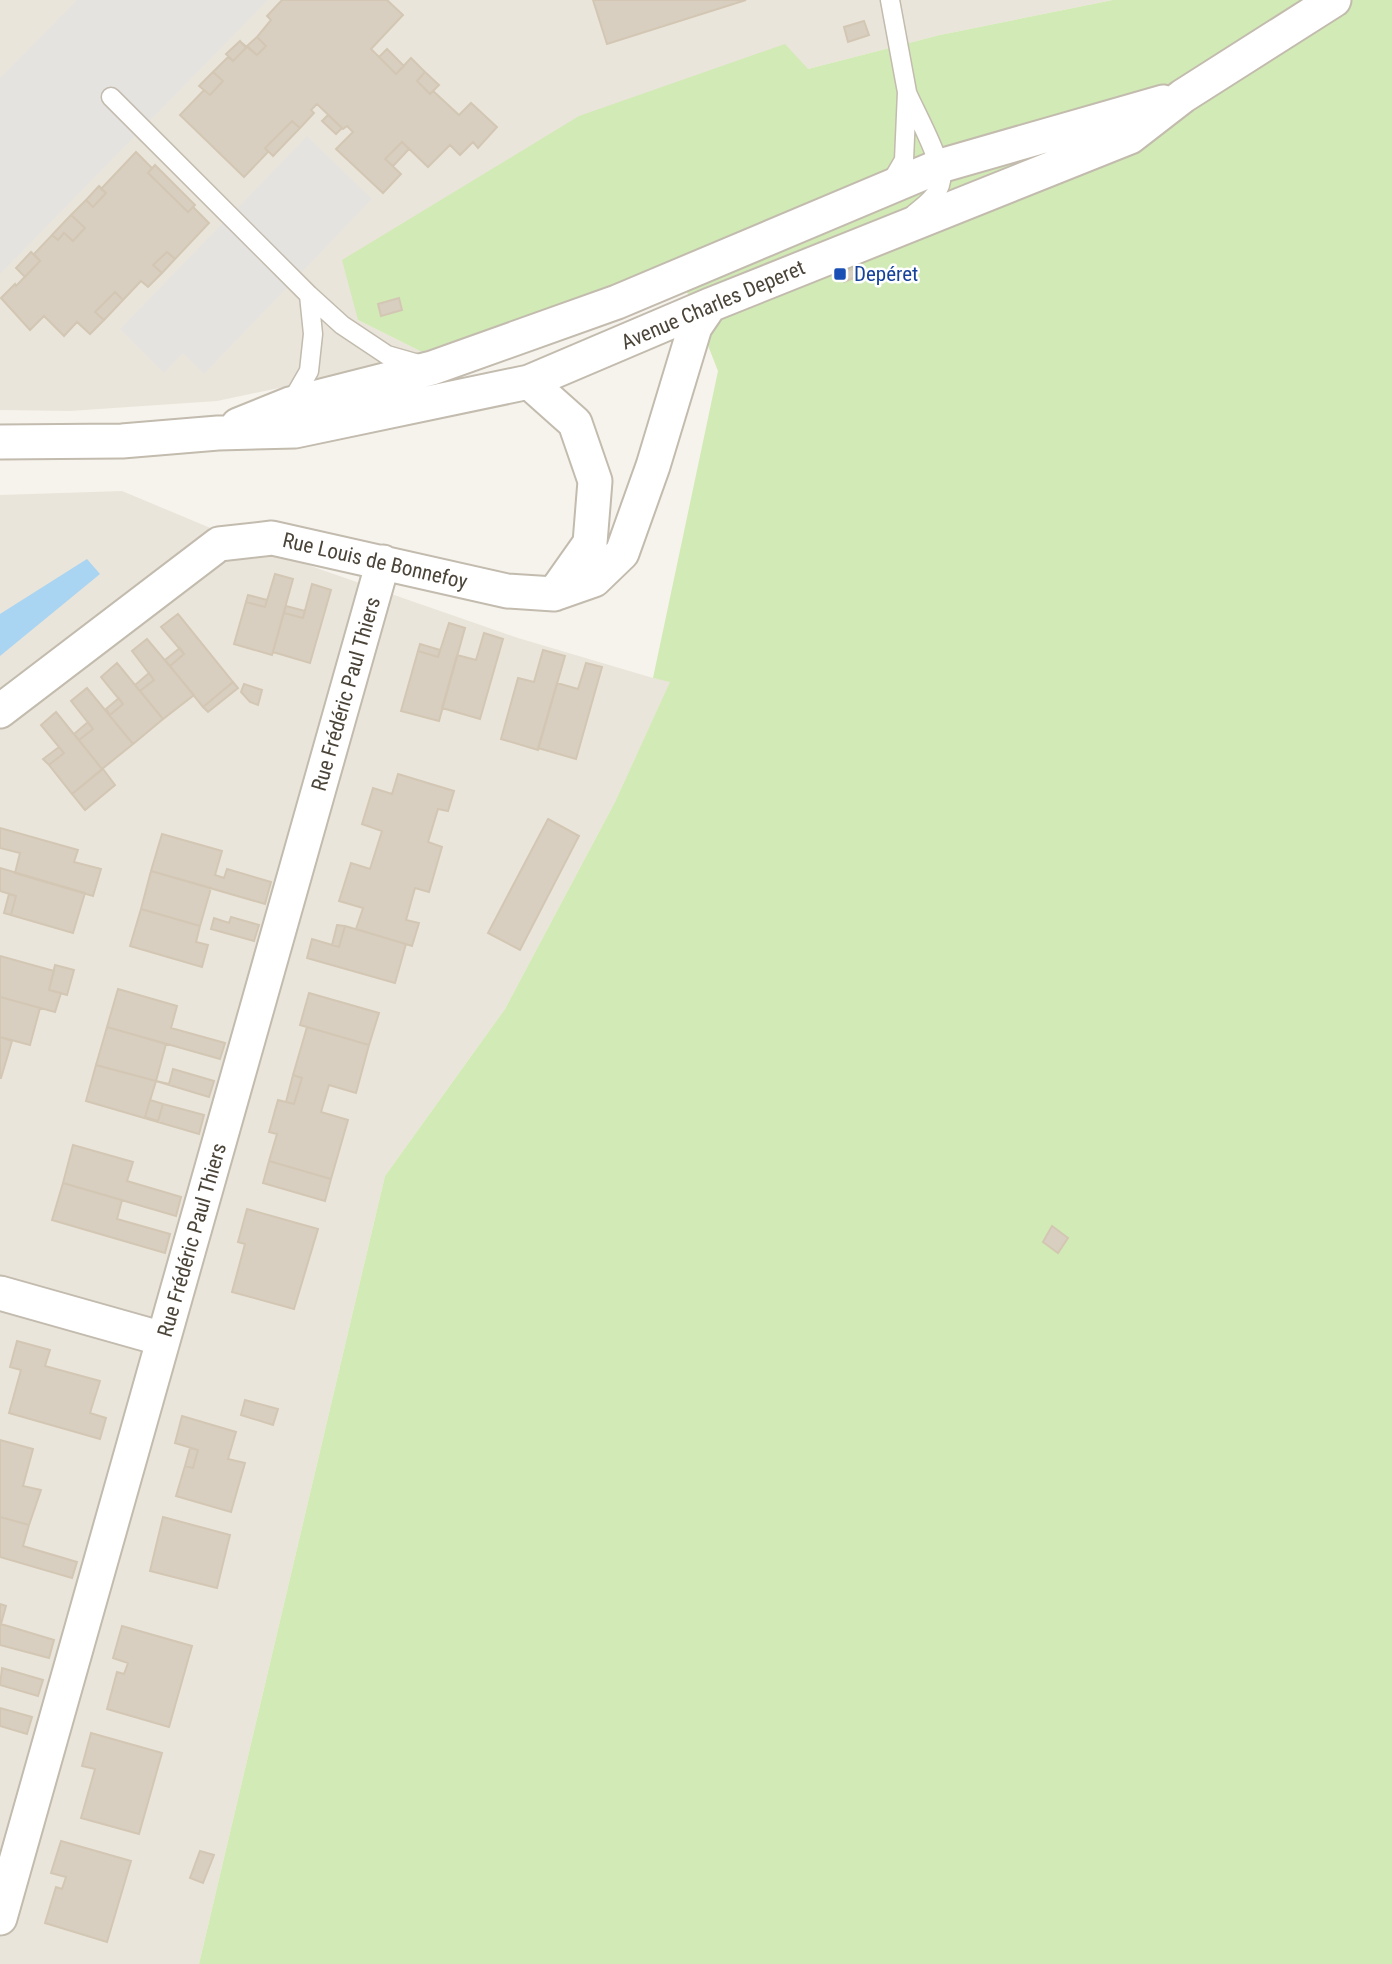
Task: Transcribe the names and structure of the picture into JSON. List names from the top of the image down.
{
  "streets": {
    "street": ["Avenue Charles Deperet", "Rue Louis de Bonnefoy", "Rue Frédéric Paul Thiers"]
  },
  "crossings": [
    ["Avenue Charles Deperet", "Rue Louis de Bonnefoy"],
    ["Rue Louis de Bonnefoy", "Rue Frédéric Paul Thiers"]
  ],
  "places": {
    "transit": ["Depéret"]
  }
}
